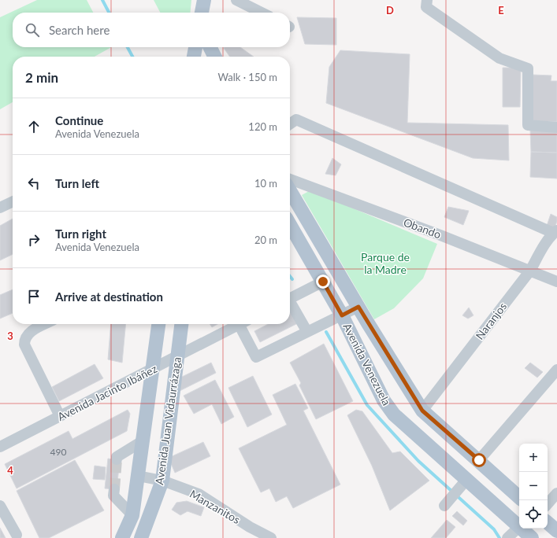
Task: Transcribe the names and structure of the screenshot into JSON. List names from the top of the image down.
{
  "streets": {
    "main road": ["Avenida Venezuela", "Avenida Juan Vidaurrázaga"],
    "street": [
      "Obando",
      "Naranjos",
      "Avenida Jacinto Ibáñez",
      "Manzanitos"
    ]
  },
  "crossings": [
    ["Obando", "Naranjos"],
    ["Naranjos", "Avenida Venezuela"],
    ["Avenida Jacinto Ibáñez", "Avenida Juan Vidaurrázaga"],
    ["Avenida Juan Vidaurrázaga", "Manzanitos"]
  ],
  "parks": ["Parque de la Madre"],
  "house_numbers": ["490"],
  "page": {
    "search": "Search here",
    "heading": ["2 min", "Walk · 150 m"],
    "list": [
      ["Continue", "Avenida Venezuela", "120 m"],
      ["Turn left", "10 m"],
      ["Turn right", "Avenida Venezuela", "20 m"],
      "Arrive at destination"
    ],
    "map_buttons": ["+", "−"]
  },
  "grid": {
    "columns": ["D", "E"],
    "rows": ["3", "4"]
  }
}
